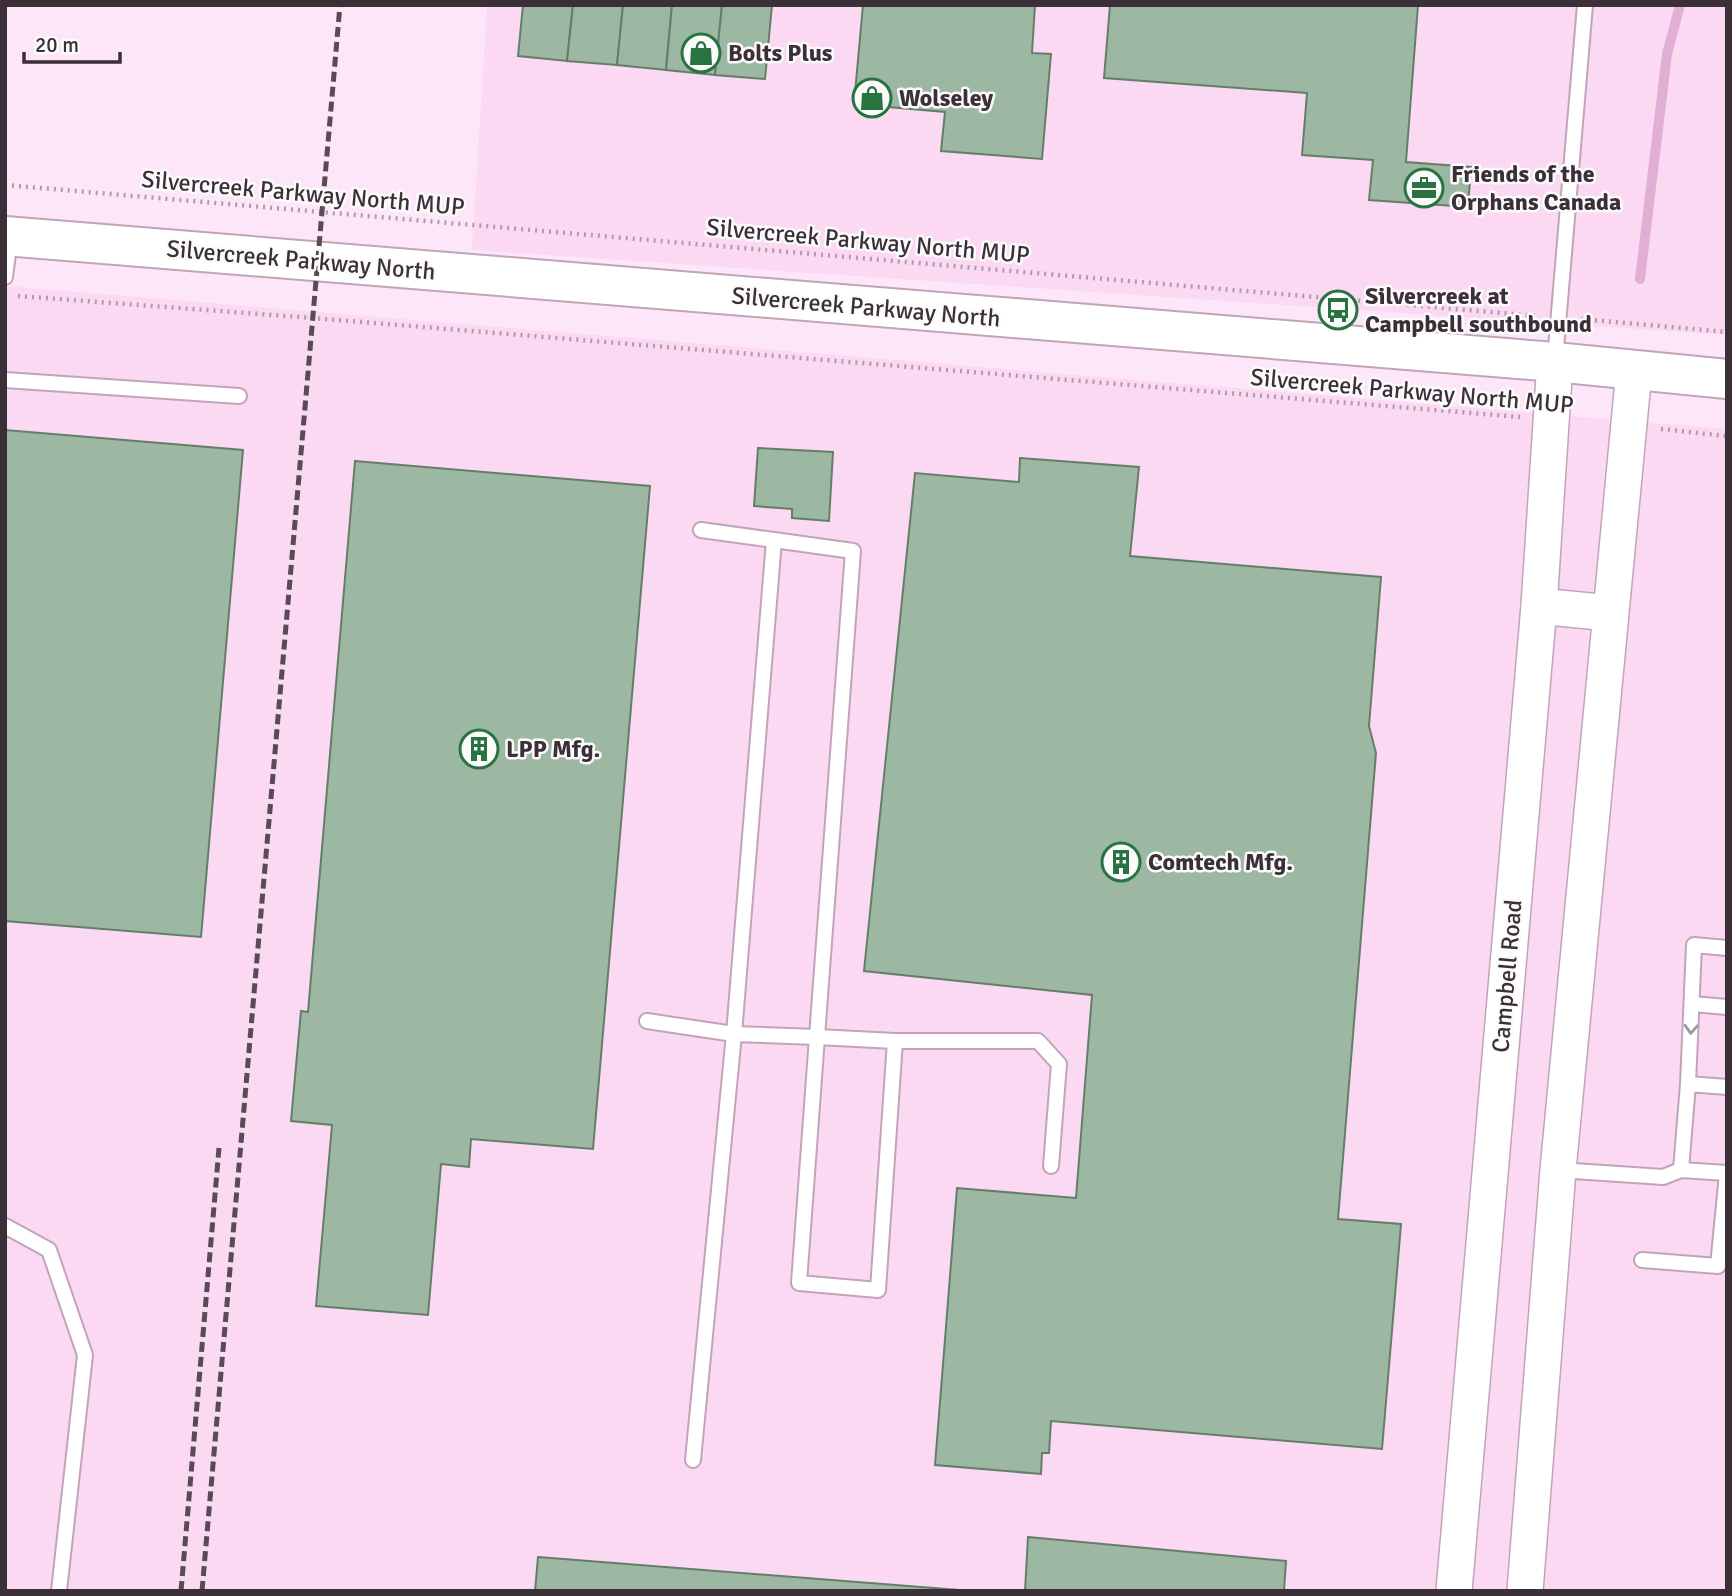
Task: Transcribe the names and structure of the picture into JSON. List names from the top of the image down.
{
  "streets": {
    "main road": ["Silvercreek Parkway North"],
    "street": ["Campbell Road"],
    "path": ["Silvercreek Parkway North MUP"]
  },
  "crossings": [
    ["Silvercreek Parkway North MUP", "Campbell Road"],
    ["Silvercreek Parkway North", "Campbell Road"]
  ],
  "places": {
    "shop": ["Bolts Plus", "Wolseley"],
    "office": ["Friends of the Orphans Canada"],
    "bus stop": ["Silvercreek at Campbell southbound"],
    "building": ["LPP Mfg.", "Comtech Mfg."]
  },
  "scale_bar": "20 m"
}
